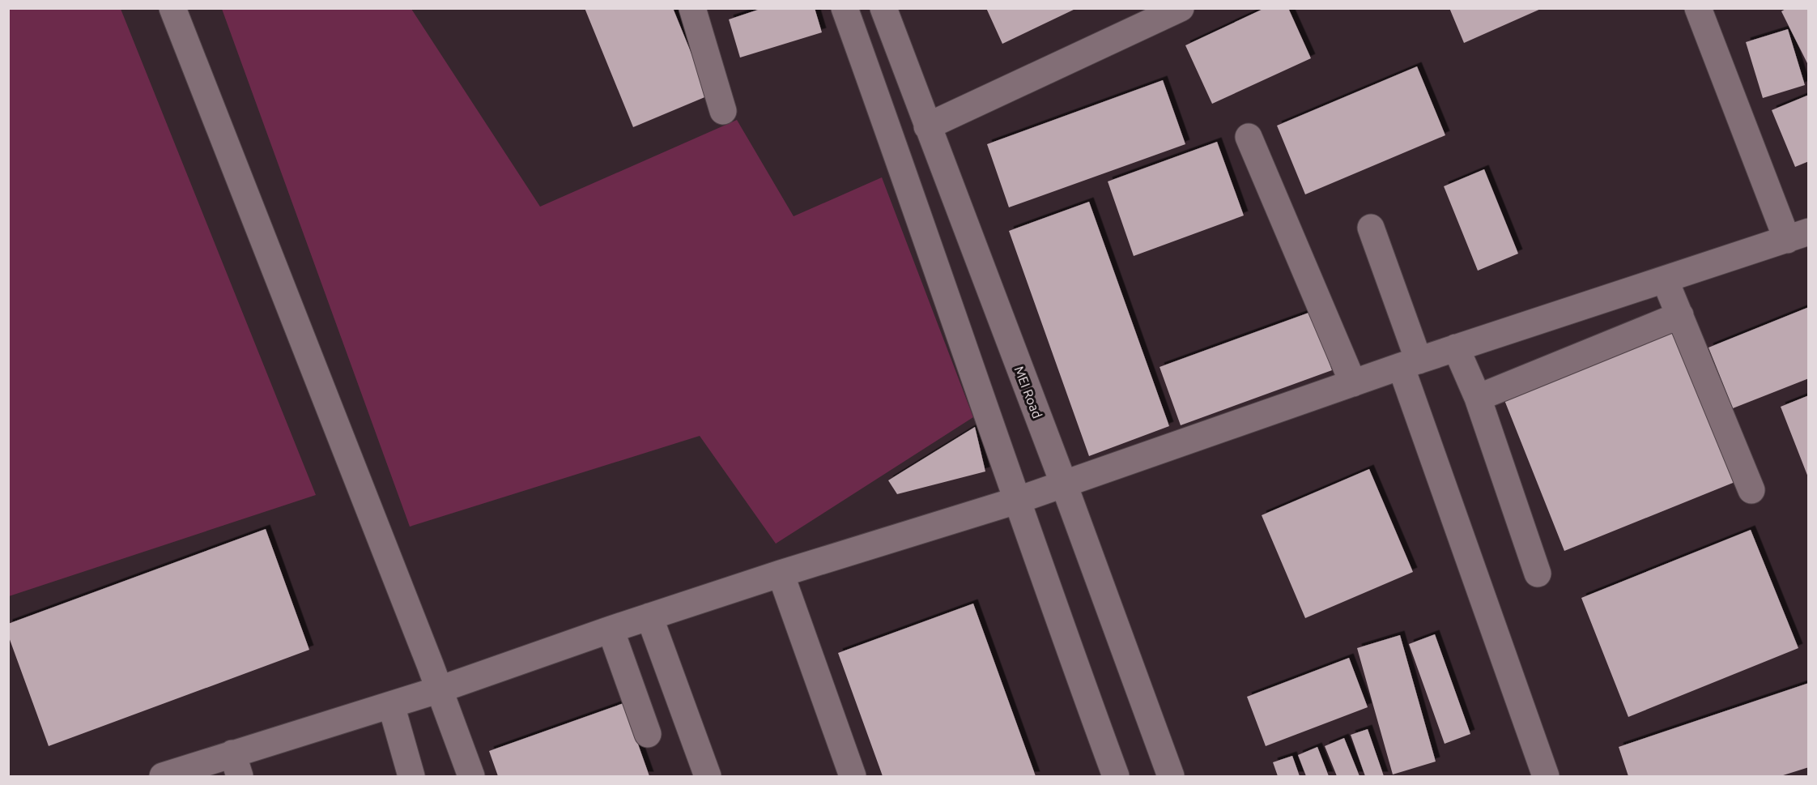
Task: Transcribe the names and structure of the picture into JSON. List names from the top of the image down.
{
  "streets": {
    "street": ["MEI Road"]
  }
}
